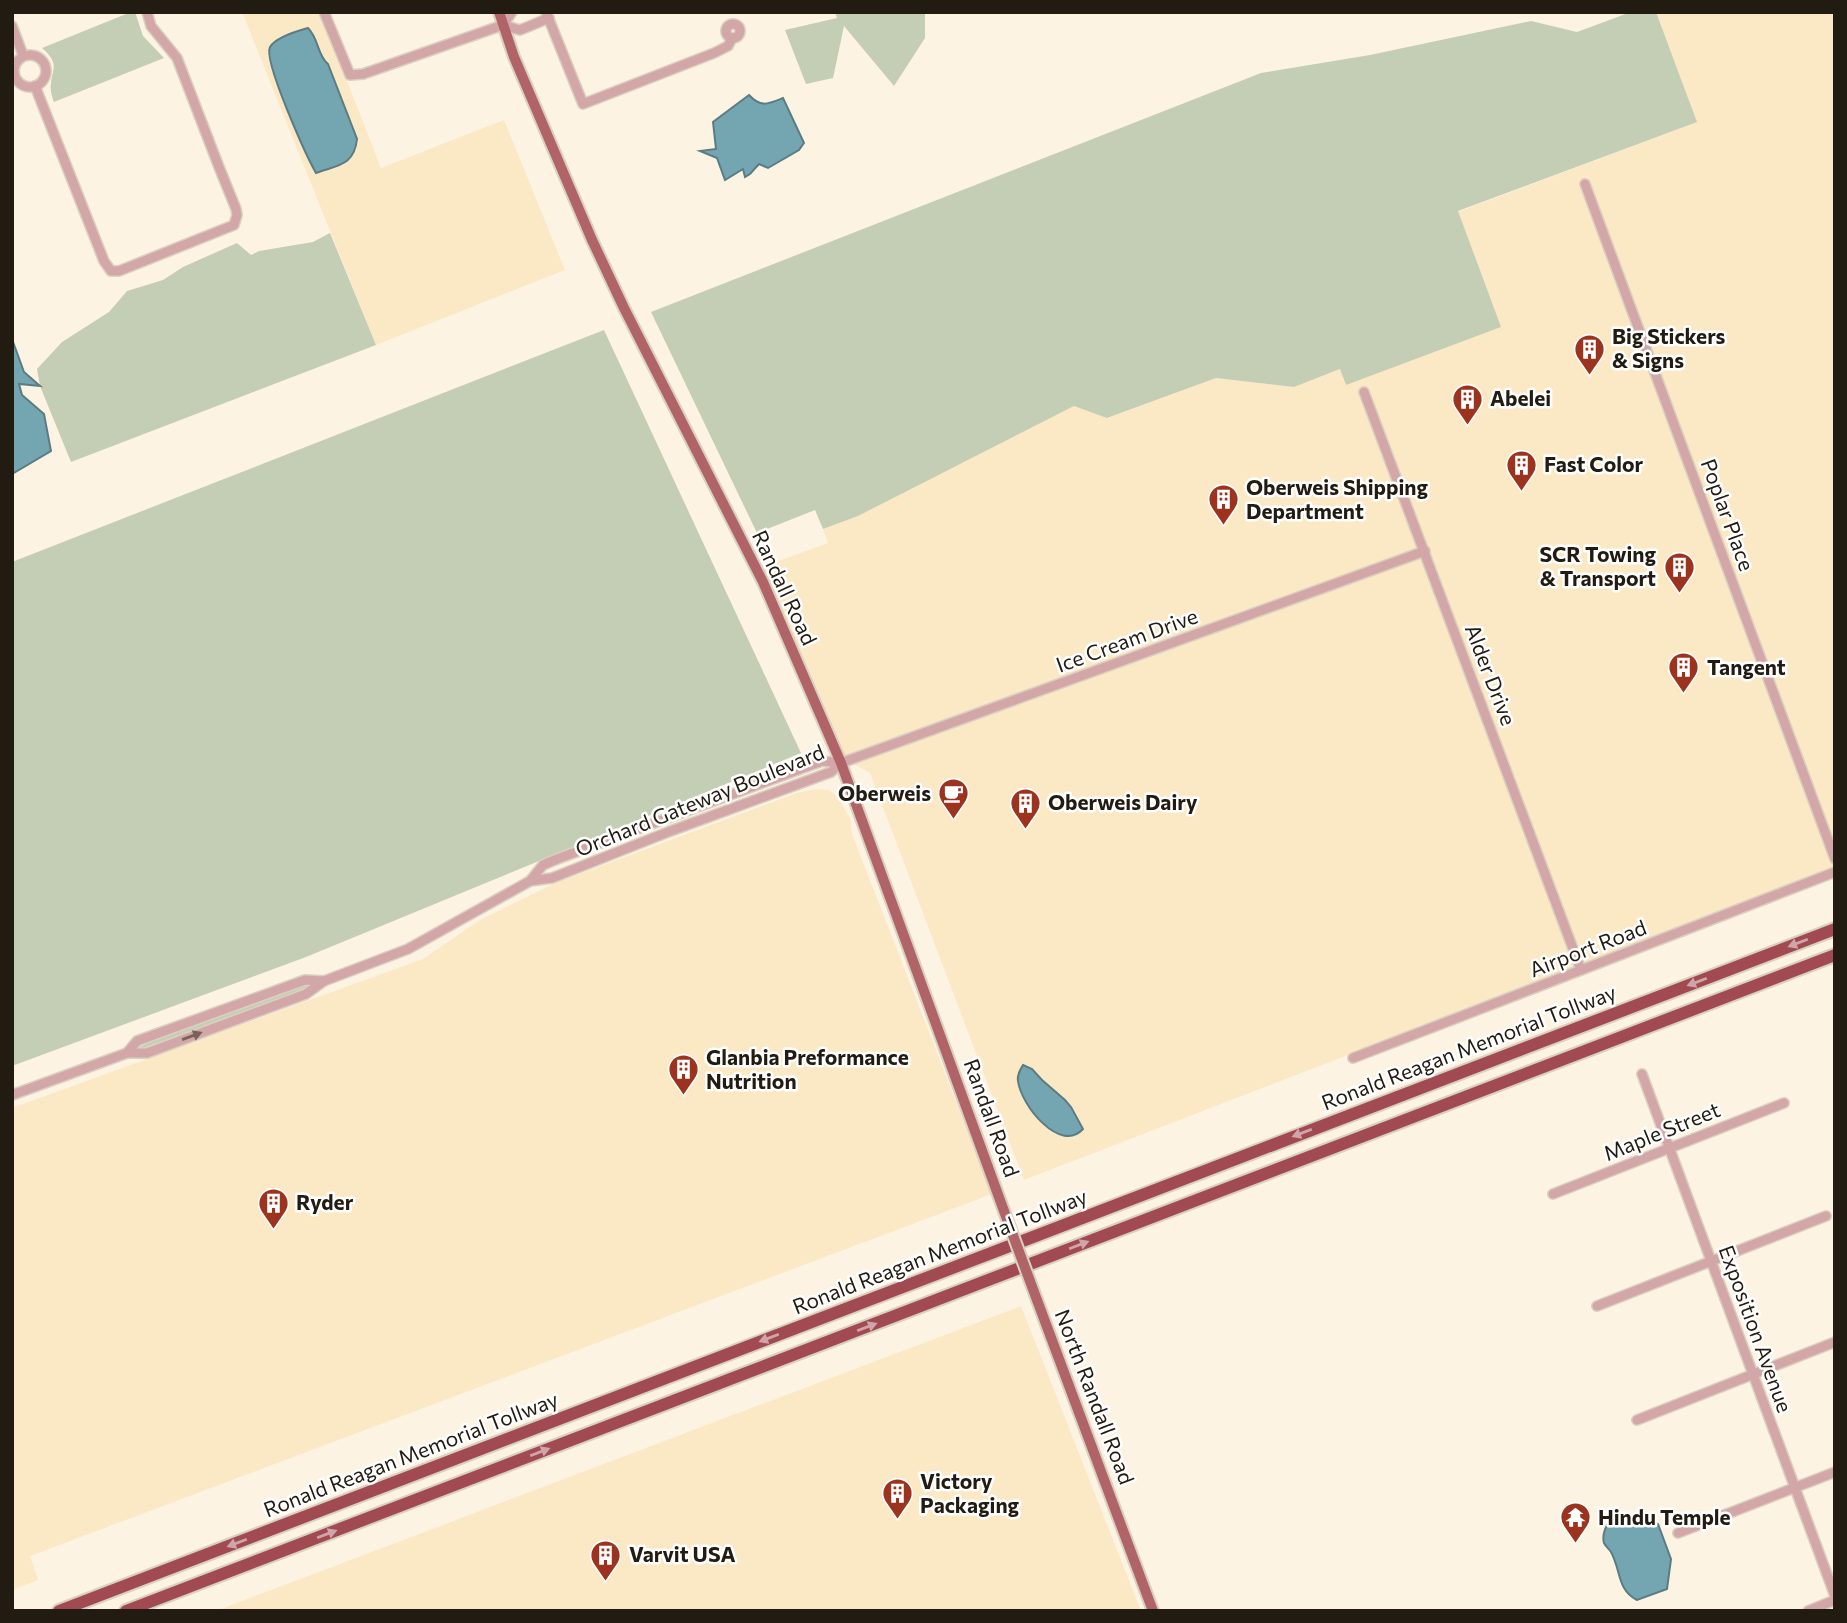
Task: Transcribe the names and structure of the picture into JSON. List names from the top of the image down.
{
  "streets": {
    "highway": ["Ronald Reagan Memorial Tollway"],
    "main road": ["Randall Road", "North Randall Road"],
    "street": [
      "Poplar Place",
      "Ice Cream Drive",
      "Alder Drive",
      "Orchard Gateway Boulevard",
      "Airport Road",
      "Maple Street",
      "Exposition Avenue"
    ]
  },
  "crossings": [
    ["Randall Road", "Ice Cream Drive"],
    ["Randall Road", "Orchard Gateway Boulevard"],
    ["Randall Road", "North Randall Road"],
    ["Ice Cream Drive", "Alder Drive"],
    ["Ice Cream Drive", "Orchard Gateway Boulevard"],
    ["Alder Drive", "Airport Road"],
    ["Maple Street", "Exposition Avenue"]
  ],
  "places": {
    "building": [
      "Big Stickers & Signs",
      "Abelei",
      "Fast Color",
      "Oberweis Shipping Department",
      "SCR Towing & Transport",
      "Tangent",
      "Oberweis Dairy",
      "Glanbia Preformance Nutrition",
      "Ryder",
      "Victory Packaging",
      "Varvit USA"
    ],
    "cafe": ["Oberweis"],
    "temple": ["Hindu Temple"]
  }
}
